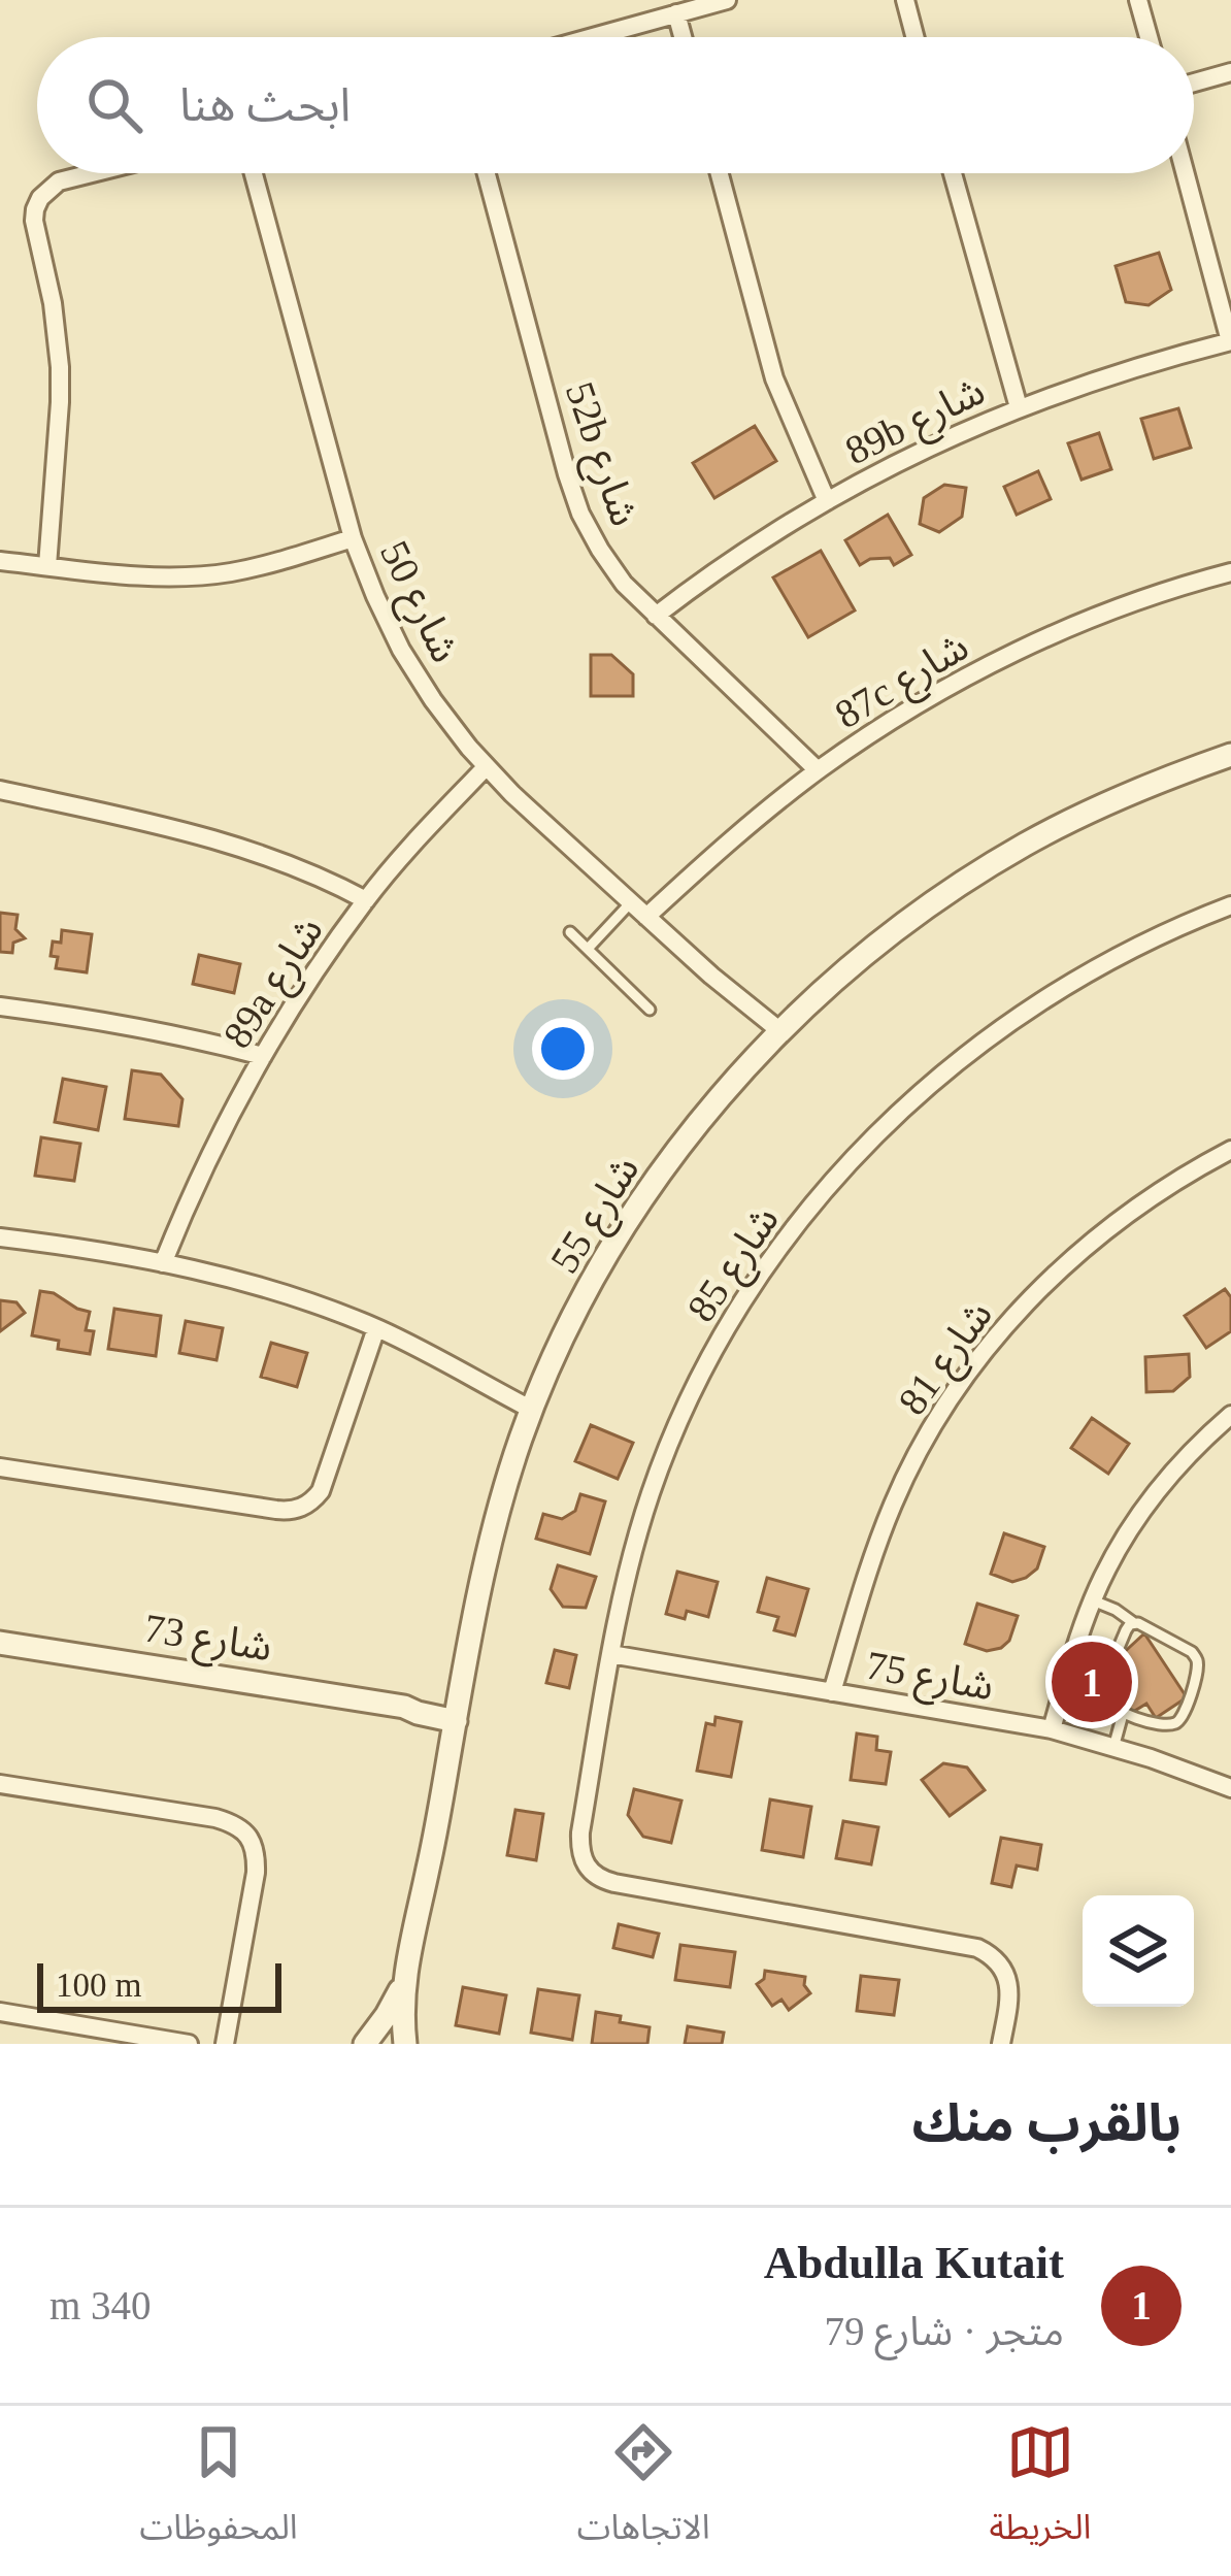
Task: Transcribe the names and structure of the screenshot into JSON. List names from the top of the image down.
{
  "streets": {
    "street": [
      "89b شارع",
      "52b شارع",
      "شارع 50",
      "87c شارع",
      "89a شارع",
      "شارع 55",
      "شارع 85",
      "شارع 81",
      "شارع 73",
      "شارع 75"
    ]
  },
  "crossings": [
    ["89b شارع", "52b شارع"],
    ["52b شارع", "87c شارع"],
    ["شارع 50", "87c شارع"],
    ["شارع 50", "89a شارع"],
    ["شارع 50", "شارع 55"],
    ["شارع 55", "شارع 73"],
    ["شارع 85", "شارع 75"],
    ["شارع 81", "شارع 75"]
  ],
  "scale_bar": "100 m",
  "page": {
    "search": "ابحث هنا",
    "pins": "1",
    "scale": "100 m",
    "heading": "بالقرب منك",
    "list": [
      {
        "mark": "1",
        "name": "Abdulla Kutait",
        "note": "متجر · شارع 79",
        "value": "340 m"
      }
    ],
    "nav": ["الخريطة", "الاتجاهات", "المحفوظات"]
  }
}
